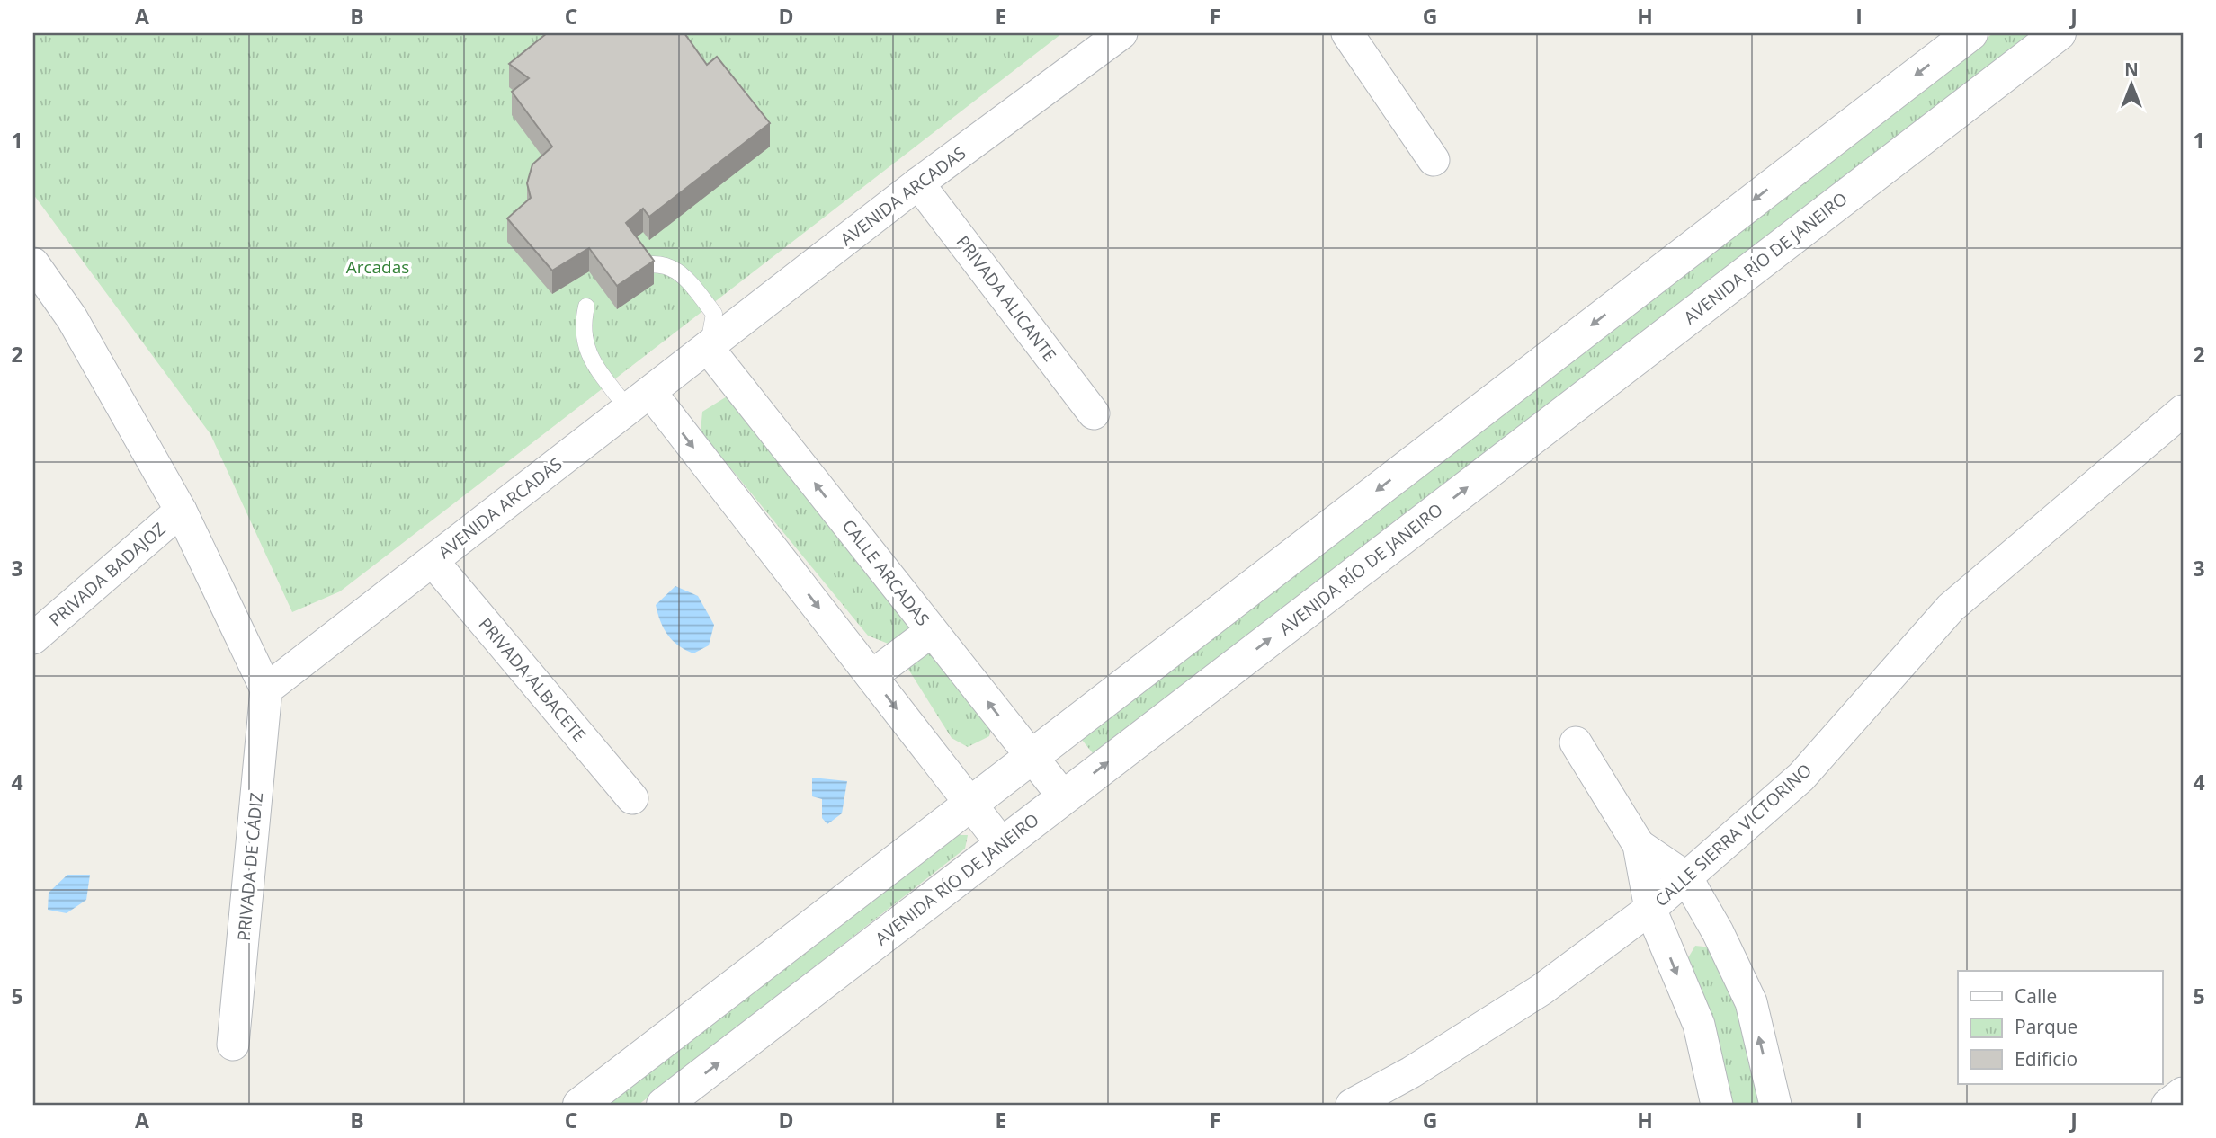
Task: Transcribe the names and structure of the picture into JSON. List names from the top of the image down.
{
  "streets": {
    "street": [
      "AVENIDA ARCADAS",
      "AVENIDA RÍO DE JANEIRO",
      "PRIVADA ALICANTE",
      "CALLE ARCADAS",
      "PRIVADA BADAJOZ",
      "PRIVADA ALBACETE",
      "CALLE SIERRA VICTORINO",
      "PRIVADA DE CÁDIZ"
    ]
  },
  "crossings": [
    ["AVENIDA ARCADAS", "PRIVADA ALICANTE"],
    ["AVENIDA ARCADAS", "CALLE ARCADAS"],
    ["AVENIDA ARCADAS", "PRIVADA ALBACETE"],
    ["AVENIDA ARCADAS", "PRIVADA DE CÁDIZ"],
    ["AVENIDA RÍO DE JANEIRO", "CALLE ARCADAS"]
  ],
  "parks": ["Arcadas"],
  "legend": ["Calle", "Parque", "Edificio"],
  "north": "top",
  "grid": {
    "columns": [
      "A",
      "B",
      "C",
      "D",
      "E",
      "F",
      "G",
      "H",
      "I",
      "J"
    ],
    "rows": [
      "1",
      "2",
      "3",
      "4",
      "5"
    ]
  }
}
